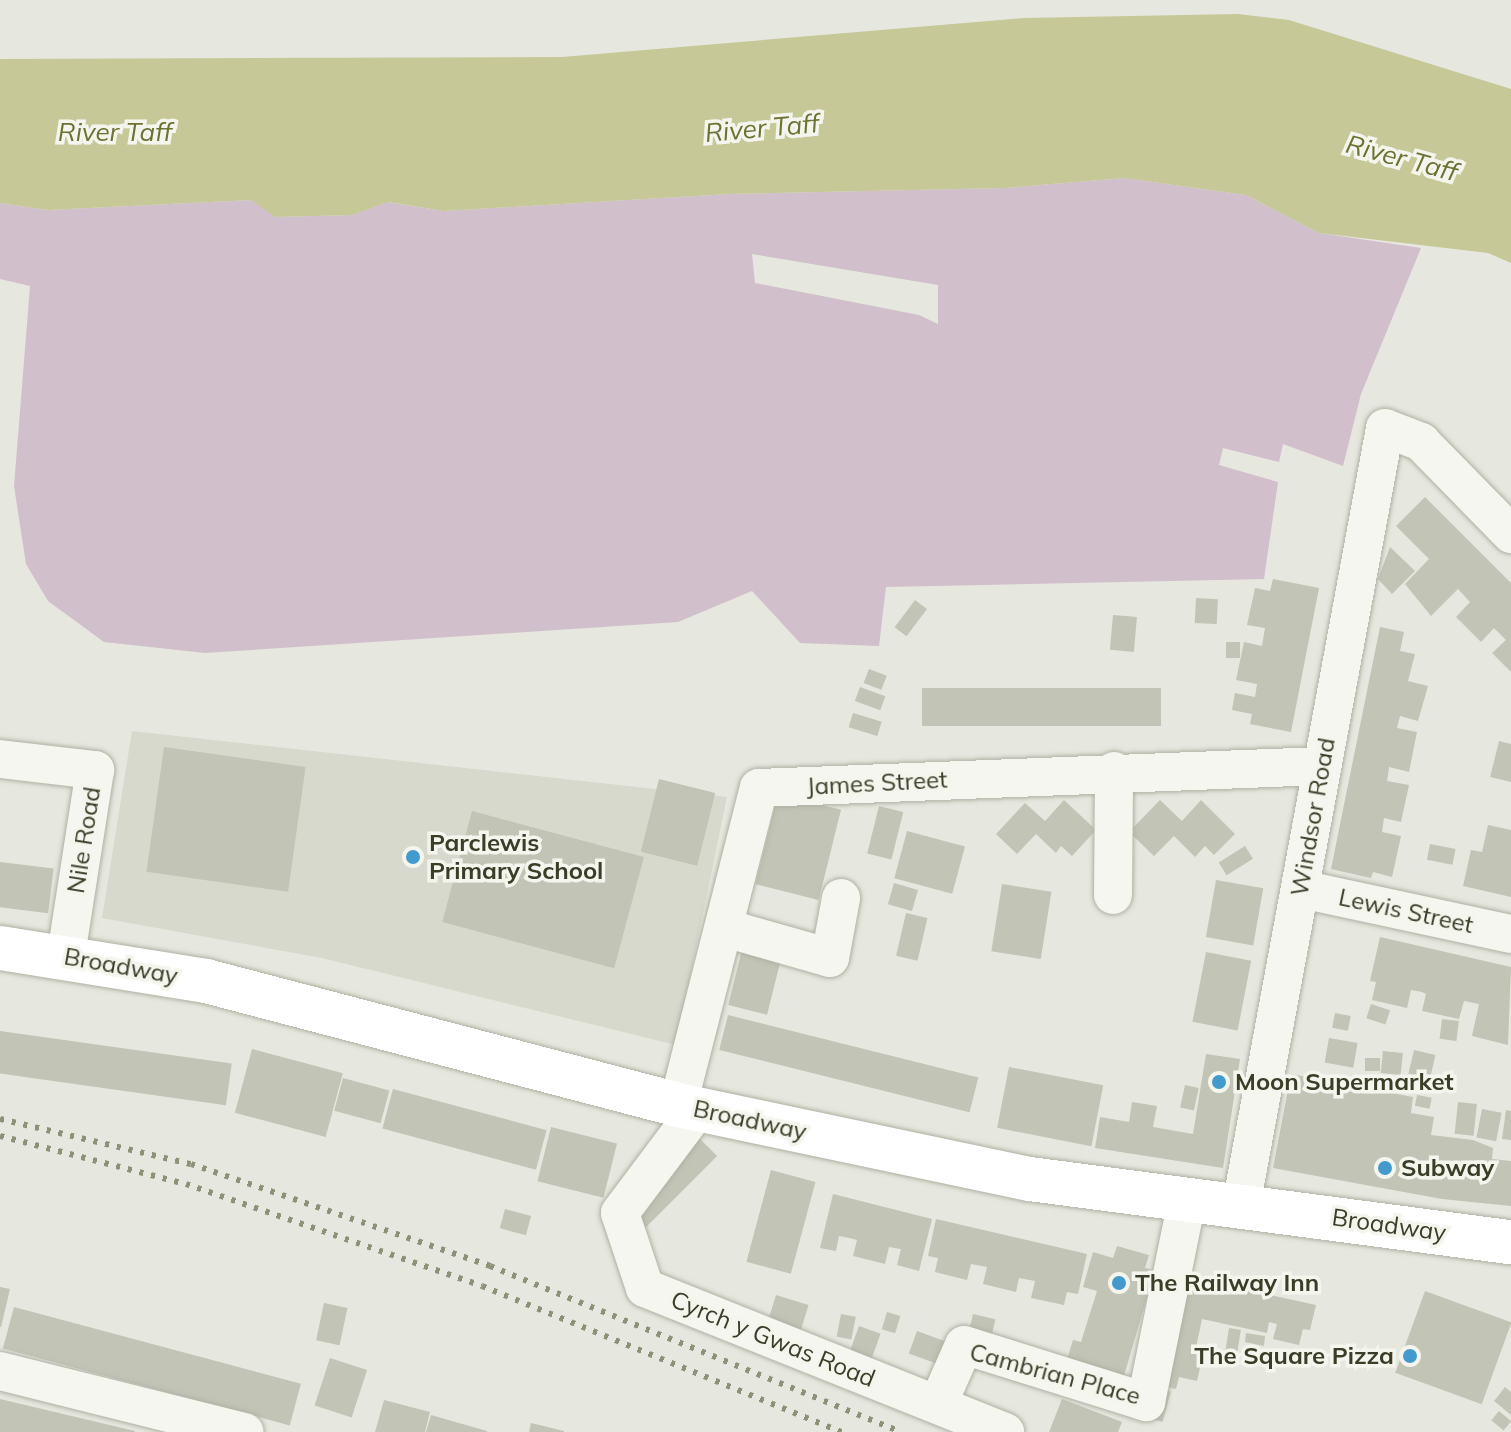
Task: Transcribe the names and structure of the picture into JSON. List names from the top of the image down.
{
  "streets": {
    "main road": ["Broadway"],
    "street": [
      "James Street",
      "Windsor Road",
      "Nile Road",
      "Lewis Street",
      "Cyrch y Gwas Road",
      "Cambrian Place"
    ]
  },
  "crossings": [
    ["James Street", "Windsor Road"],
    ["James Street", "Broadway"],
    ["James Street", "Cyrch y Gwas Road"],
    ["Windsor Road", "Lewis Street"],
    ["Windsor Road", "Broadway"],
    ["Nile Road", "Broadway"],
    ["Broadway", "Cyrch y Gwas Road"],
    ["Broadway", "Cambrian Place"],
    ["Cyrch y Gwas Road", "Cambrian Place"]
  ],
  "water": ["River Taff"],
  "places": [
    "Parclewis Primary School",
    "Moon Supermarket",
    "Subway",
    "The Railway Inn",
    "The Square Pizza"
  ]
}
